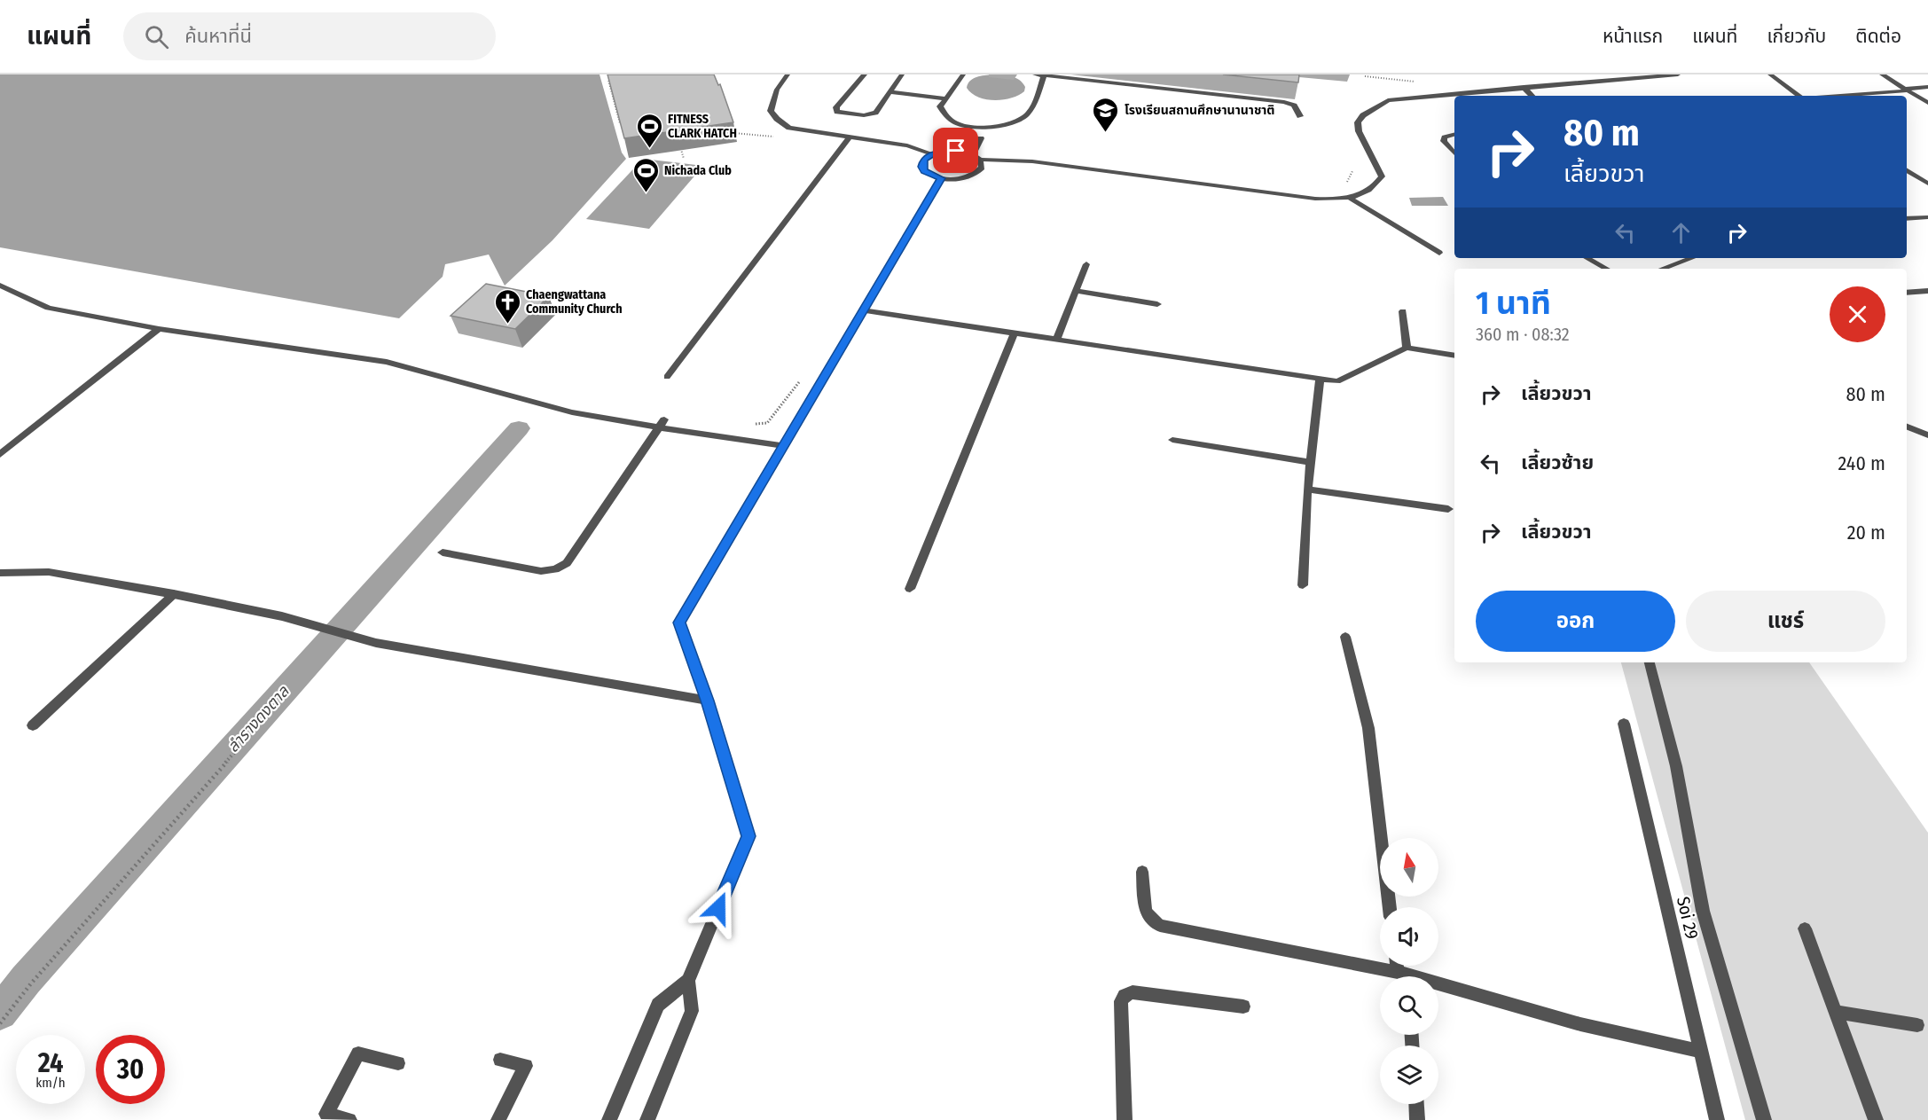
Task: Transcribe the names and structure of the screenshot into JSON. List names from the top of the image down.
{
  "streets": {
    "street": ["Soi 29"]
  },
  "water": ["ลำรางดงตาล"],
  "places": {
    "school or university": ["โรงเรียนสถานศึกษานานาชาติ"],
    "sports": ["FITNESS CLARK HATCH", "Nichada Club"],
    "church": ["Chaengwattana Community Church"]
  },
  "north": "top",
  "page": {
    "header": "แผนที่",
    "search": "ค้นหาที่นี่",
    "nav": [
      "หน้าแรก",
      "แผนที่",
      "เกี่ยวกับ",
      "ติดต่อ"
    ],
    "turn": ["80 m", "เลี้ยวขวา"],
    "heading": ["1 นาที", "360 m · 08:32"],
    "list": [
      {
        "name": "เลี้ยวขวา",
        "value": "80 m"
      },
      {
        "name": "เลี้ยวซ้าย",
        "value": "240 m"
      },
      {
        "name": "เลี้ยวขวา",
        "value": "20 m"
      }
    ],
    "buttons": ["ออก", "แชร์"],
    "speed": "24 km/h",
    "limit": "30"
  }
}
